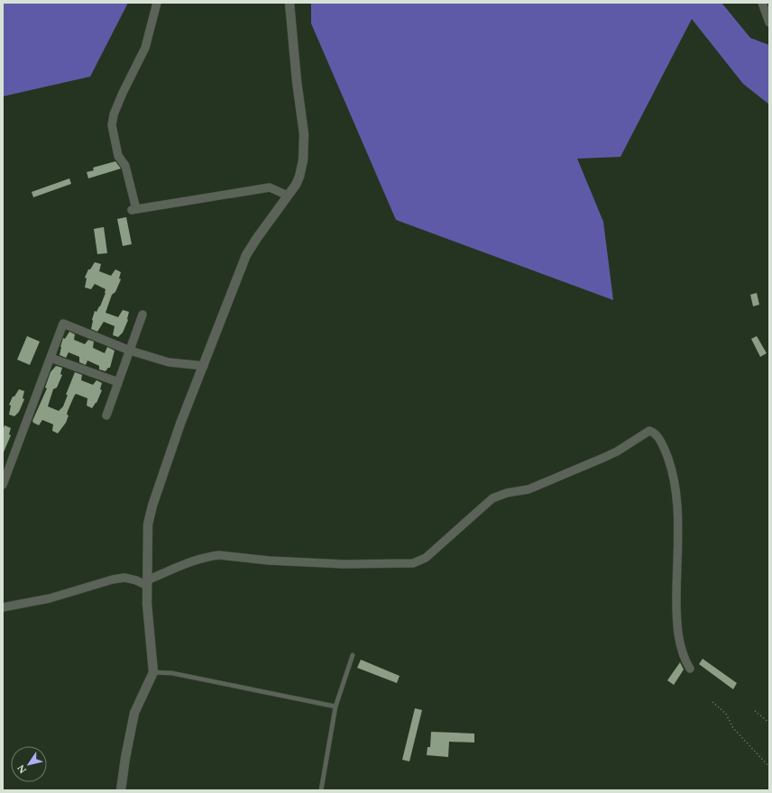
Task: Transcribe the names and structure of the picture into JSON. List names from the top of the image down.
{
  "north": "bottom left"
}
